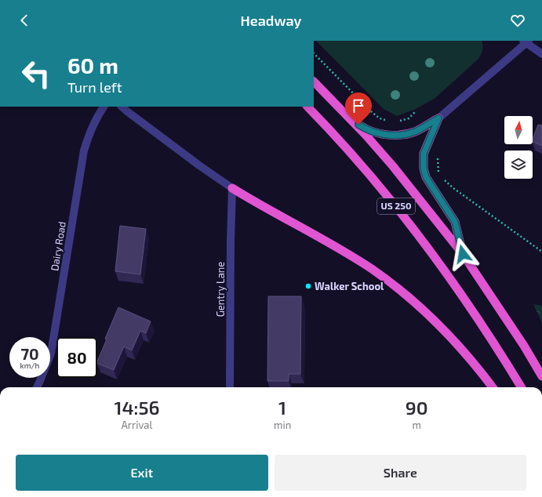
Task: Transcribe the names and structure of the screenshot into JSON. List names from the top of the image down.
{
  "streets": {
    "highway": ["US 250"],
    "street": ["Dairy Road", "Gentry Lane"]
  },
  "places": ["Walker School"],
  "north": "top",
  "page": {
    "header": "Headway",
    "turn": ["60 m", "Turn left"],
    "speed": "70 km/h",
    "limit": "80",
    "eta": [
      "14:56",
      "Arrival",
      "1",
      "min",
      "90",
      "m"
    ],
    "buttons": ["Exit", "Share"]
  }
}
